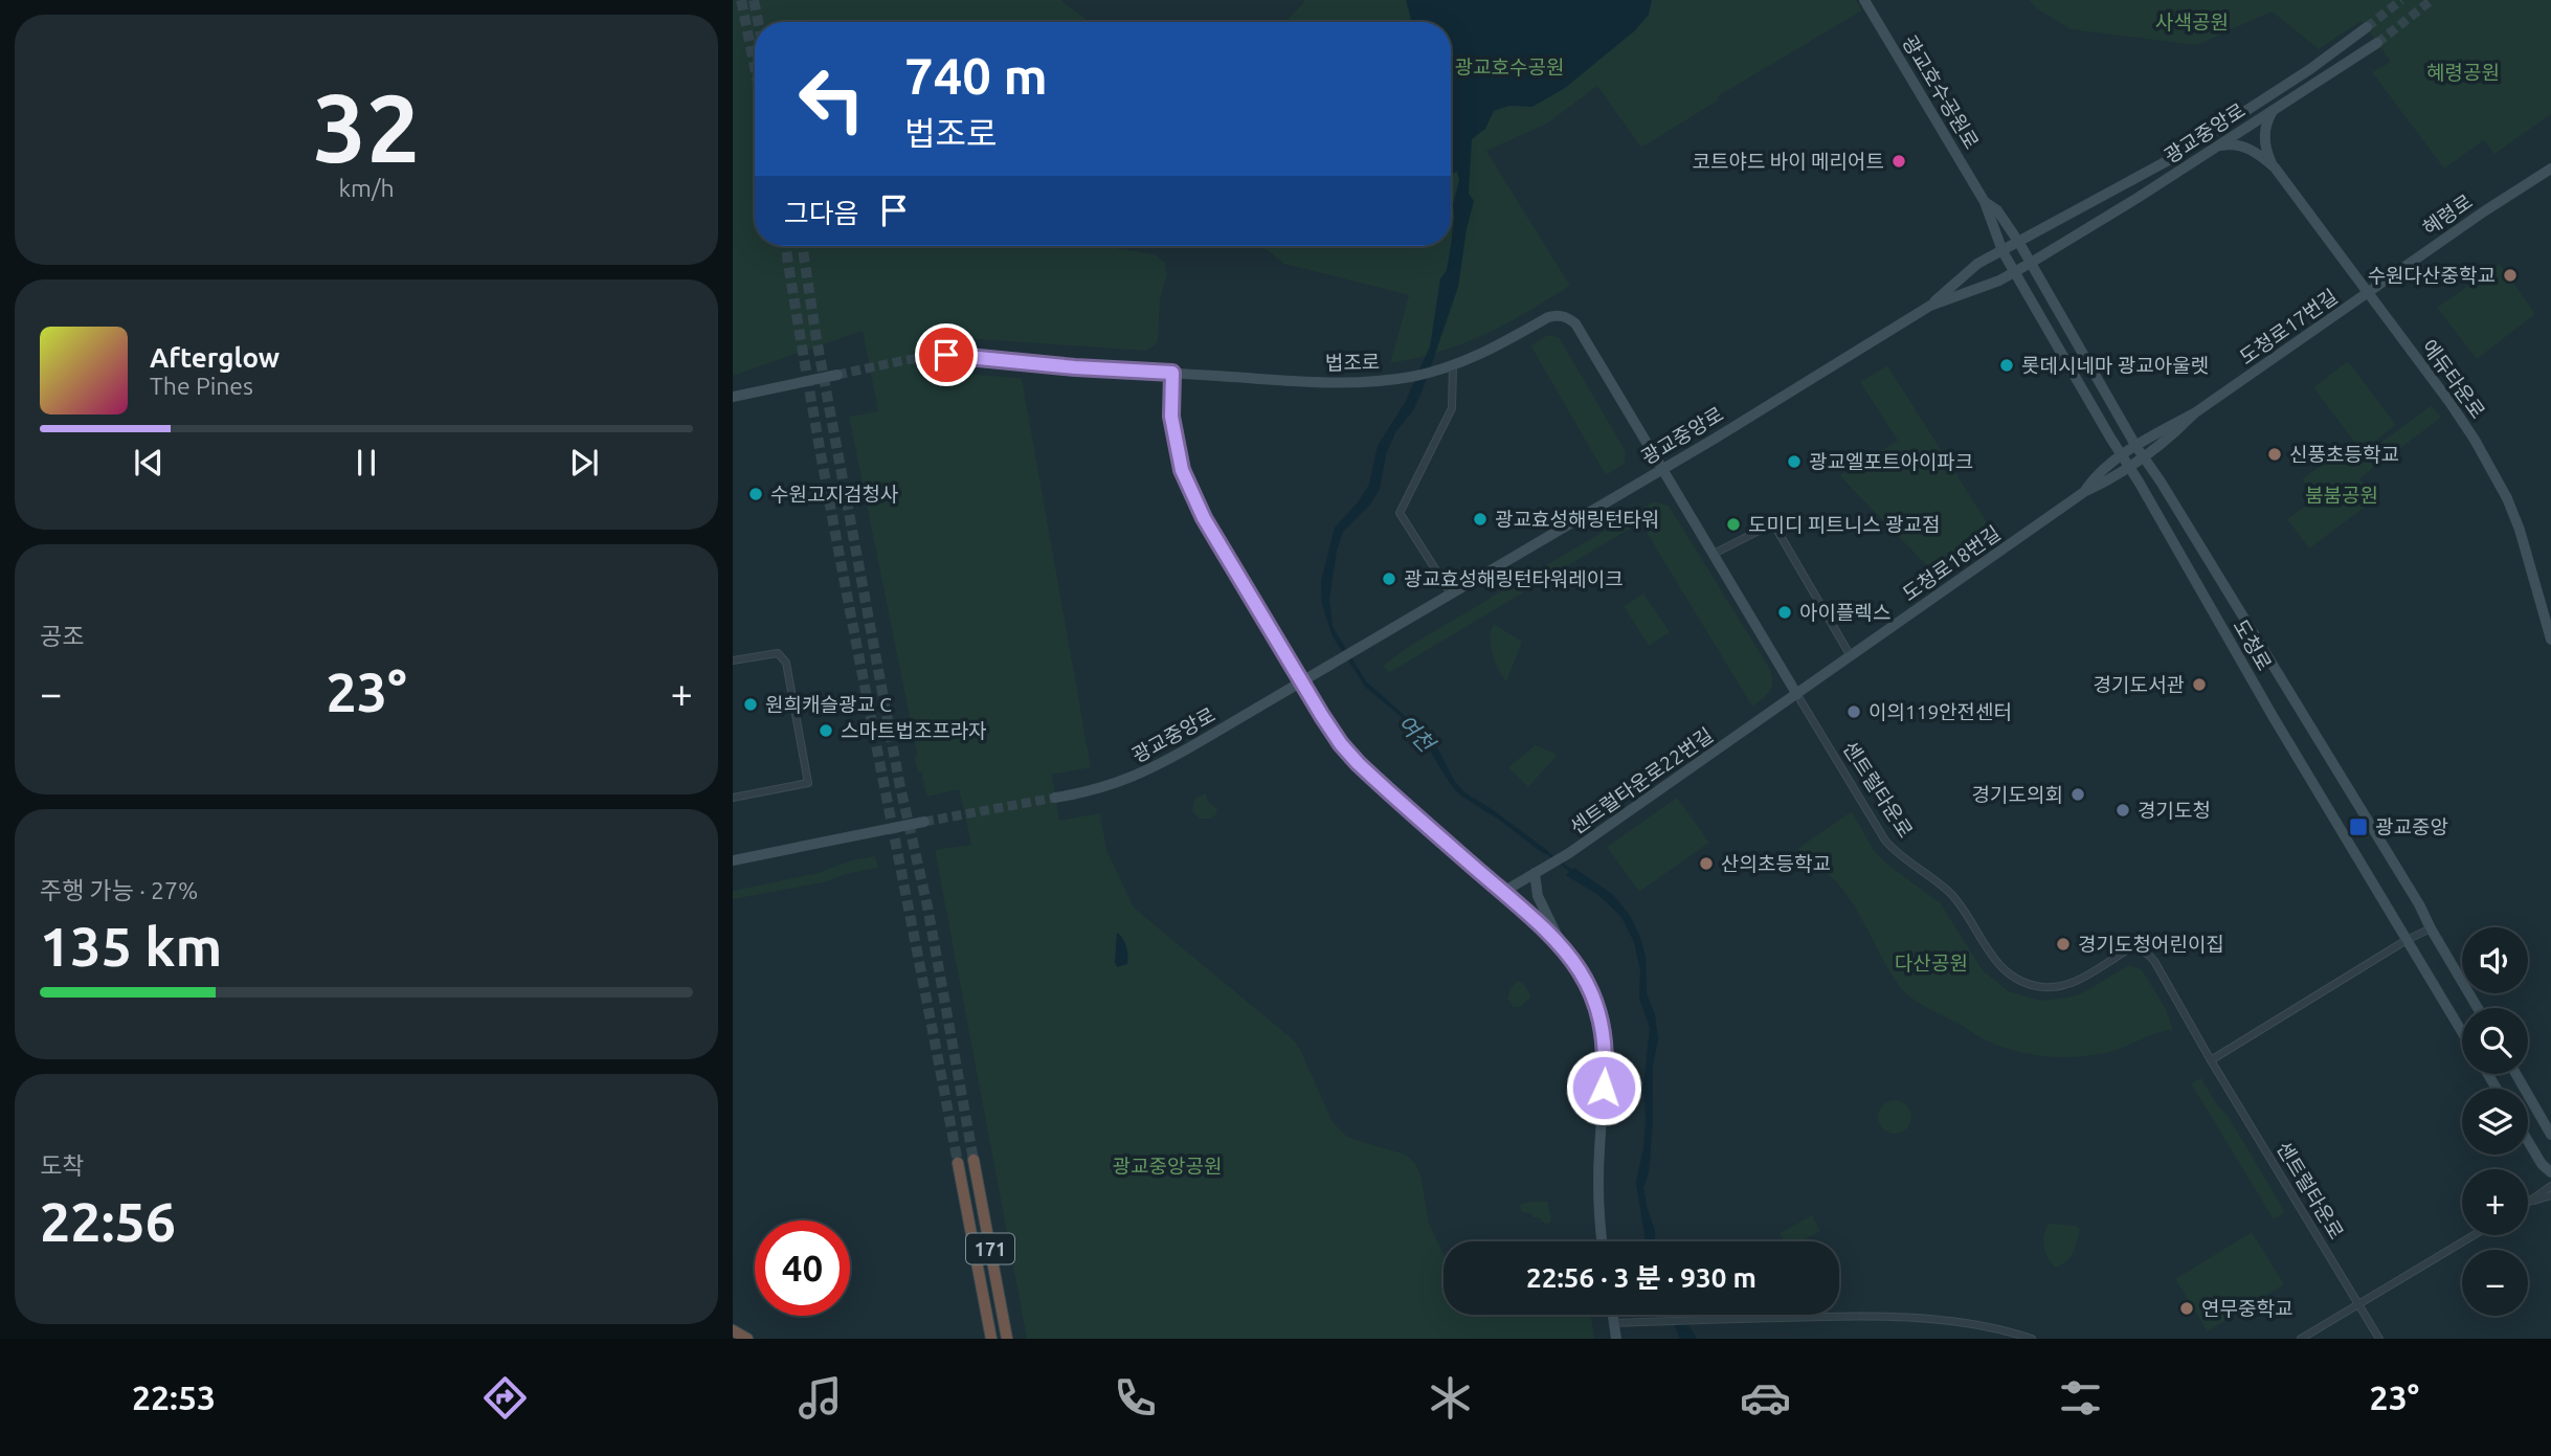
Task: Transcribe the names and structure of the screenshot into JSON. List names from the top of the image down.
{
  "streets": {
    "highway": ["171"],
    "street": [
      "광교호수공원로",
      "광교중앙로",
      "혜령로",
      "도청로17번길",
      "법조로",
      "에듀타운로",
      "도청로18번길",
      "도청로",
      "센트럴타운로22번길",
      "센트럴타운로"
    ]
  },
  "crossings": [
    ["광교호수공원로", "광교중앙로"],
    ["광교호수공원로", "도청로"],
    ["광교중앙로", "법조로"],
    ["광교중앙로", "도청로"],
    ["광교중앙로", "센트럴타운로"],
    ["혜령로", "도청로17번길"],
    ["혜령로", "에듀타운로"],
    ["도청로17번길", "에듀타운로"],
    ["도청로17번길", "도청로18번길"],
    ["도청로17번길", "도청로"],
    ["법조로", "센트럴타운로"],
    ["도청로18번길", "도청로"],
    ["도청로18번길", "센트럴타운로22번길"],
    ["도청로18번길", "센트럴타운로"],
    ["센트럴타운로22번길", "센트럴타운로"]
  ],
  "water": ["여천"],
  "parks": [
    "사색공원",
    "광교호수공원",
    "혜령공원",
    "붐붐공원",
    "다산공원",
    "광교중앙공원"
  ],
  "places": {
    "other": [
      "코트야드 바이 메리어트",
      "수원다산중학교",
      "롯데시네마 광교아울렛",
      "신풍초등학교",
      "광교엘포트아이파크",
      "수원고지검청사",
      "광교효성해링턴타워",
      "도미디 피트니스 광교점",
      "광교효성해링턴타워레이크",
      "아이플렉스",
      "경기도서관",
      "원희캐슬광교 C",
      "이의119안전센터",
      "스마트법조프라자",
      "경기도의회",
      "경기도청",
      "산의초등학교",
      "경기도청어린이집",
      "연무중학교"
    ],
    "transit": ["광교중앙"]
  },
  "page": {
    "tile": [
      ["32", "km/h"],
      "공조",
      ["주행 가능 · 27%", "135 km"],
      ["도착", "22:56"]
    ],
    "turn": ["740 m", "법조로"],
    "then": "그다음",
    "song": ["Afterglow", "The Pines"],
    "heat": ["−", "23°", "+"],
    "map_buttons": ["+", "−"],
    "limit": "40",
    "trip": "22:56 · 3 분 · 930 m",
    "tabs": ["22:53", "23°"]
  }
}
